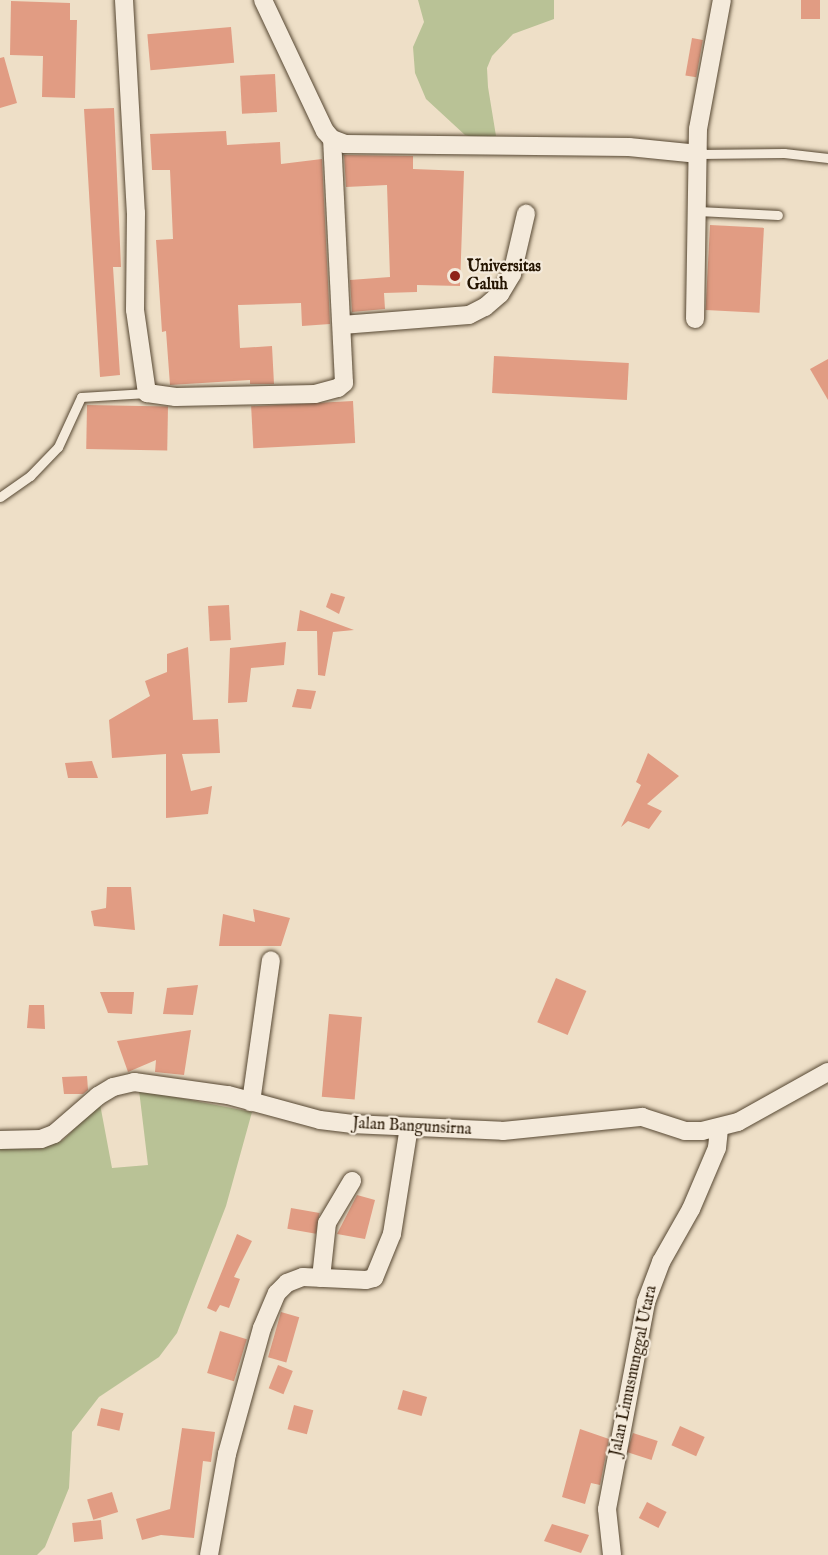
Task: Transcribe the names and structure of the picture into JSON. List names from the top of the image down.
{
  "streets": {
    "street": ["Jalan Bangunsirna", "Jalan Limusnunggal Utara"]
  },
  "crossings": [
    ["Jalan Bangunsirna", "Jalan Limusnunggal Utara"]
  ],
  "places": ["Universitas Galuh"]
}
